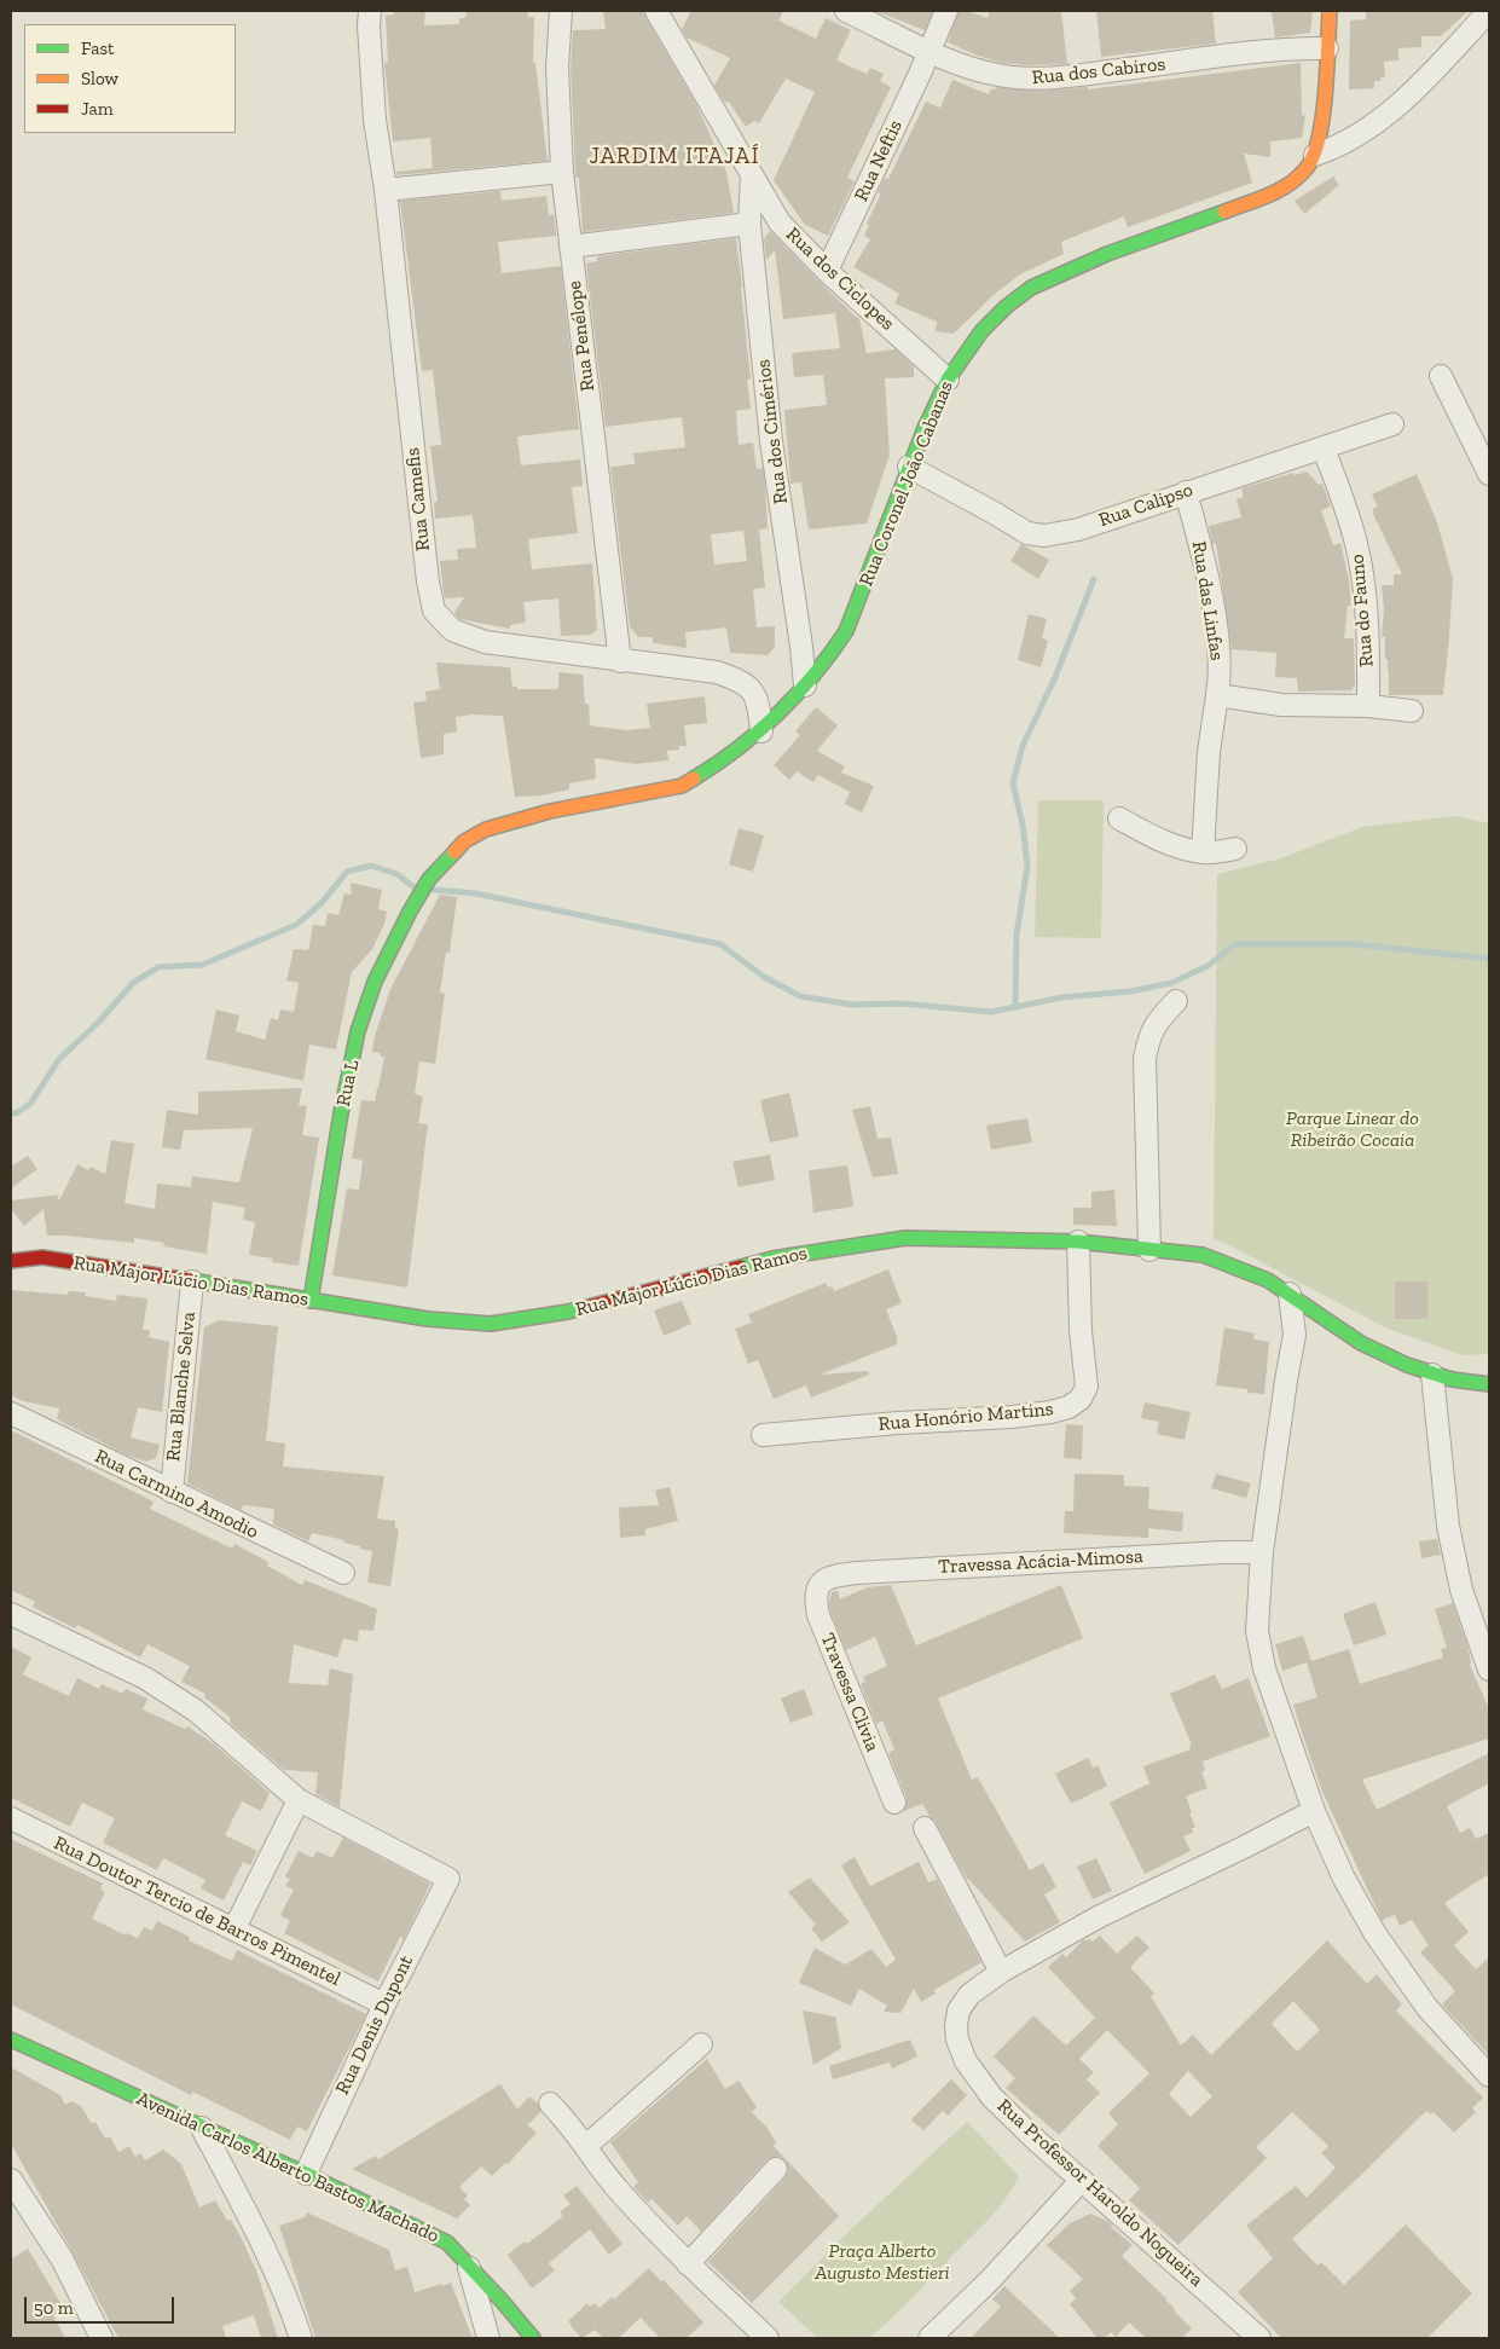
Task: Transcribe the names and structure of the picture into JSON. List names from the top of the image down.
{
  "streets": {
    "street": [
      "Rua dos Cabiros",
      "Rua Neftis",
      "Rua dos Ciclopes",
      "Rua Penélope",
      "Rua dos Cimérios",
      "Rua Coronel João Cabanas",
      "Rua Camefis",
      "Rua Calipso",
      "Rua das Linfas",
      "Rua do Fauno",
      "Rua L",
      "Rua Major Lúcio Dias Ramos",
      "Rua Blanche Selva",
      "Rua Honório Martins",
      "Rua Carmino Amodio",
      "Travessa Acácia-Mimosa",
      "Travessa Clivia",
      "Rua Doutor Tercio de Barros Pimentel",
      "Rua Denis Dupont",
      "Avenida Carlos Alberto Bastos Machado",
      "Rua Professor Haroldo Nogueira"
    ]
  },
  "crossings": [
    ["Rua dos Cabiros", "Rua Neftis"],
    ["Rua dos Cabiros", "Rua Coronel João Cabanas"],
    ["Rua Neftis", "Rua dos Ciclopes"],
    ["Rua dos Ciclopes", "Rua dos Cimérios"],
    ["Rua dos Ciclopes", "Rua Coronel João Cabanas"],
    ["Rua Penélope", "Rua Camefis"],
    ["Rua dos Cimérios", "Rua Coronel João Cabanas"],
    ["Rua Coronel João Cabanas", "Rua Camefis"],
    ["Rua Coronel João Cabanas", "Rua Calipso"],
    ["Rua Coronel João Cabanas", "Rua L"],
    ["Rua Calipso", "Rua das Linfas"],
    ["Rua Calipso", "Rua do Fauno"],
    ["Rua L", "Rua Major Lúcio Dias Ramos"],
    ["Rua Major Lúcio Dias Ramos", "Rua Blanche Selva"],
    ["Rua Major Lúcio Dias Ramos", "Rua Honório Martins"],
    ["Rua Blanche Selva", "Rua Carmino Amodio"],
    ["Travessa Acácia-Mimosa", "Travessa Clivia"],
    ["Rua Doutor Tercio de Barros Pimentel", "Rua Denis Dupont"],
    ["Rua Denis Dupont", "Avenida Carlos Alberto Bastos Machado"]
  ],
  "districts": ["JARDIM ITAJAÍ"],
  "parks": ["Parque Linear do Ribeirão Cocaia", "Praça Alberto Augusto Mestieri"],
  "legend": ["Fast", "Slow", "Jam"],
  "scale_bar": "50 m"
}
